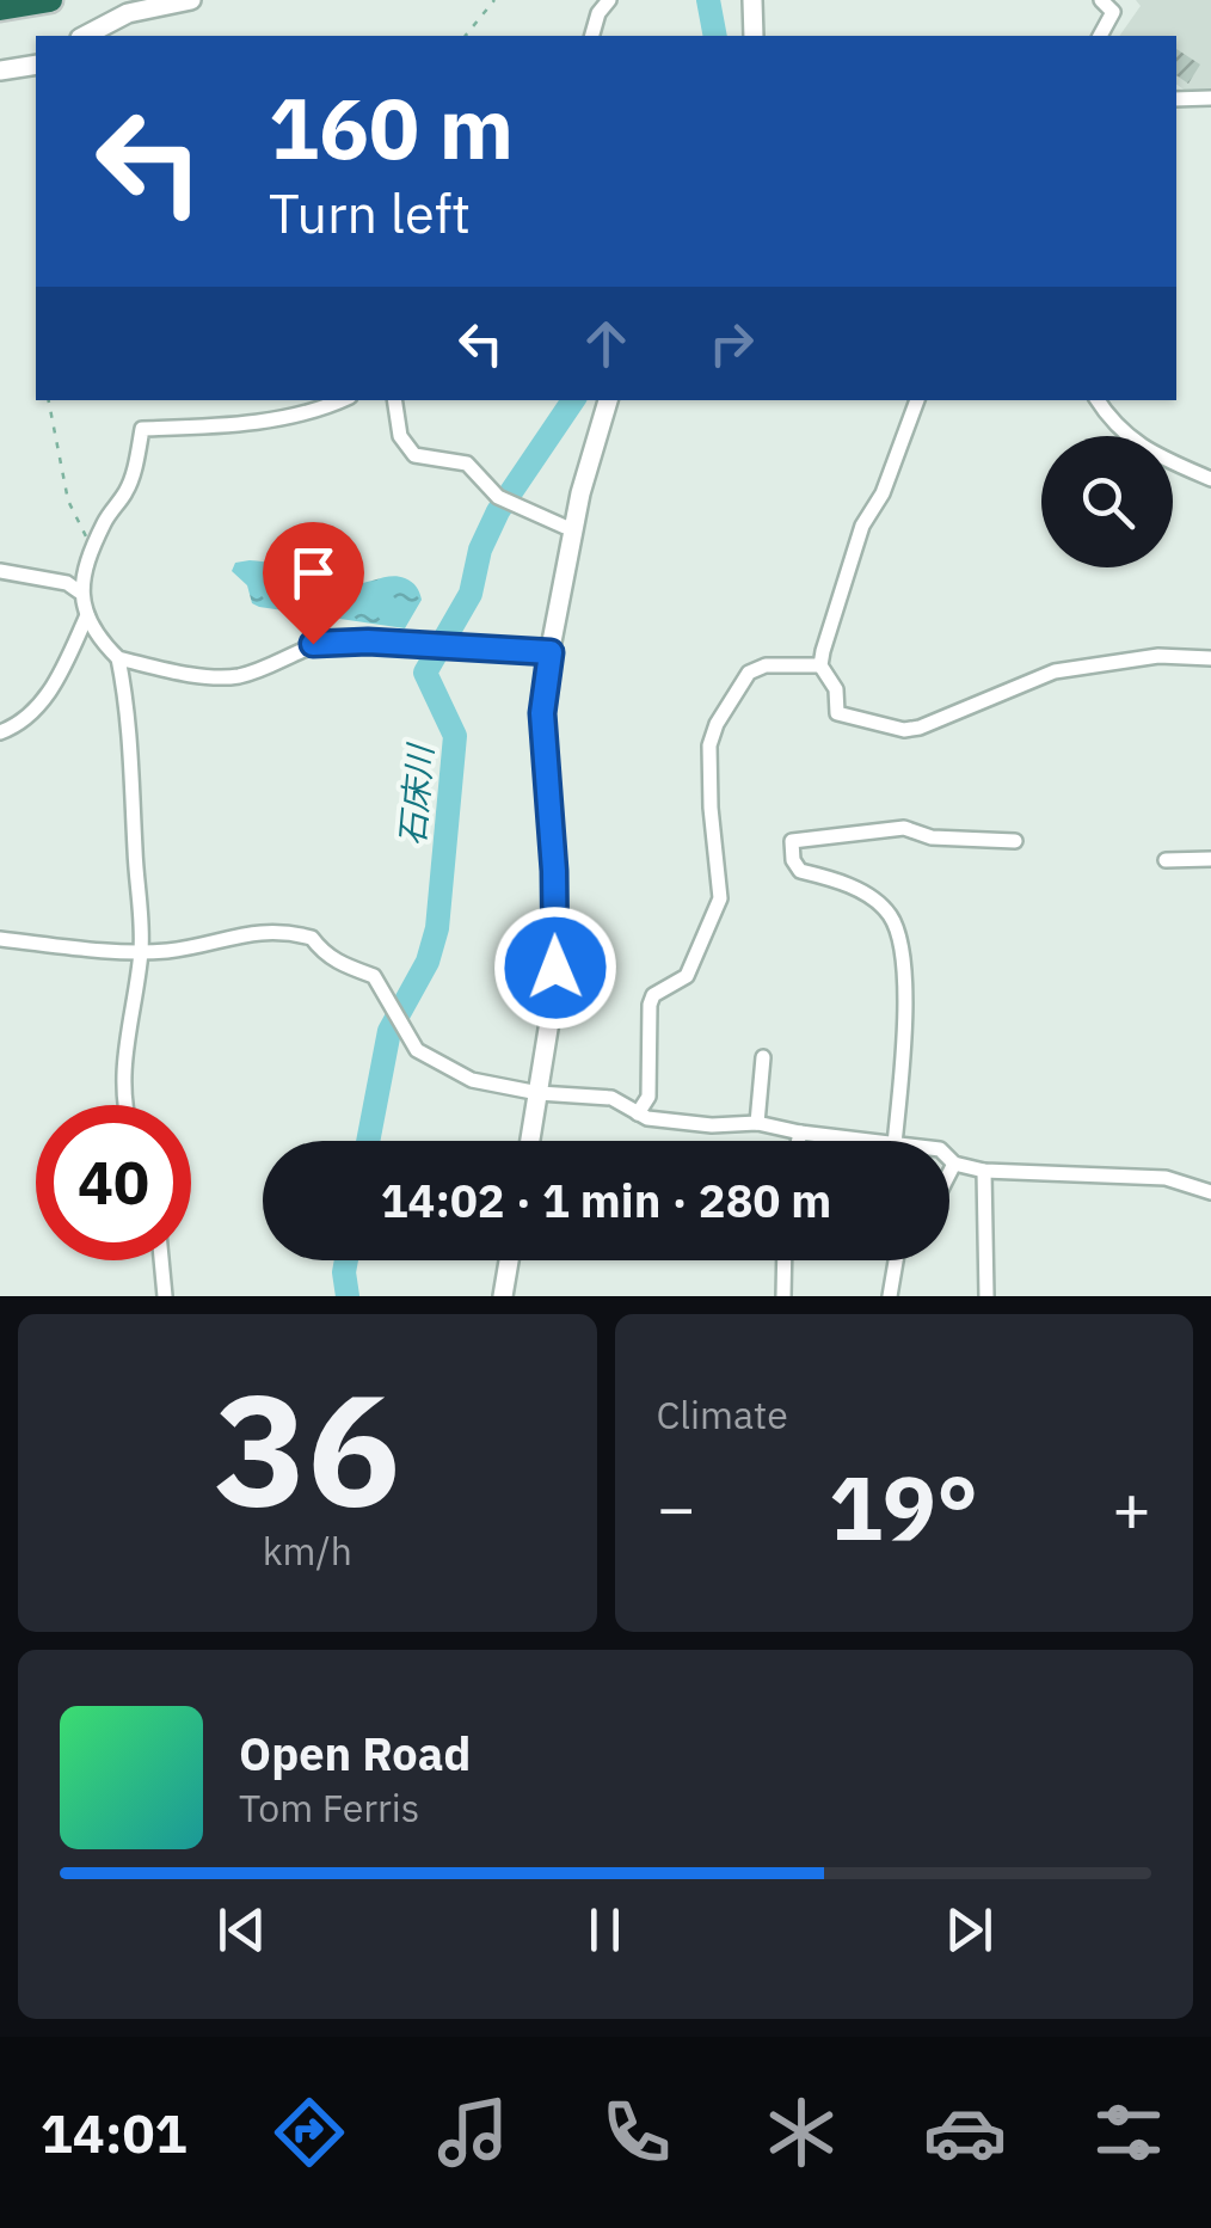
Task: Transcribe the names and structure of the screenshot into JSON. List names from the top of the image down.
{
  "water": ["石床川"],
  "page": {
    "turn": ["160 m", "Turn left"],
    "limit": "40",
    "trip": "14:02 · 1 min · 280 m",
    "tile": [
      ["36", "km/h"],
      "Climate"
    ],
    "heat": ["−", "19°", "+"],
    "song": ["Open Road", "Tom Ferris"],
    "tabs": "14:01"
  }
}
